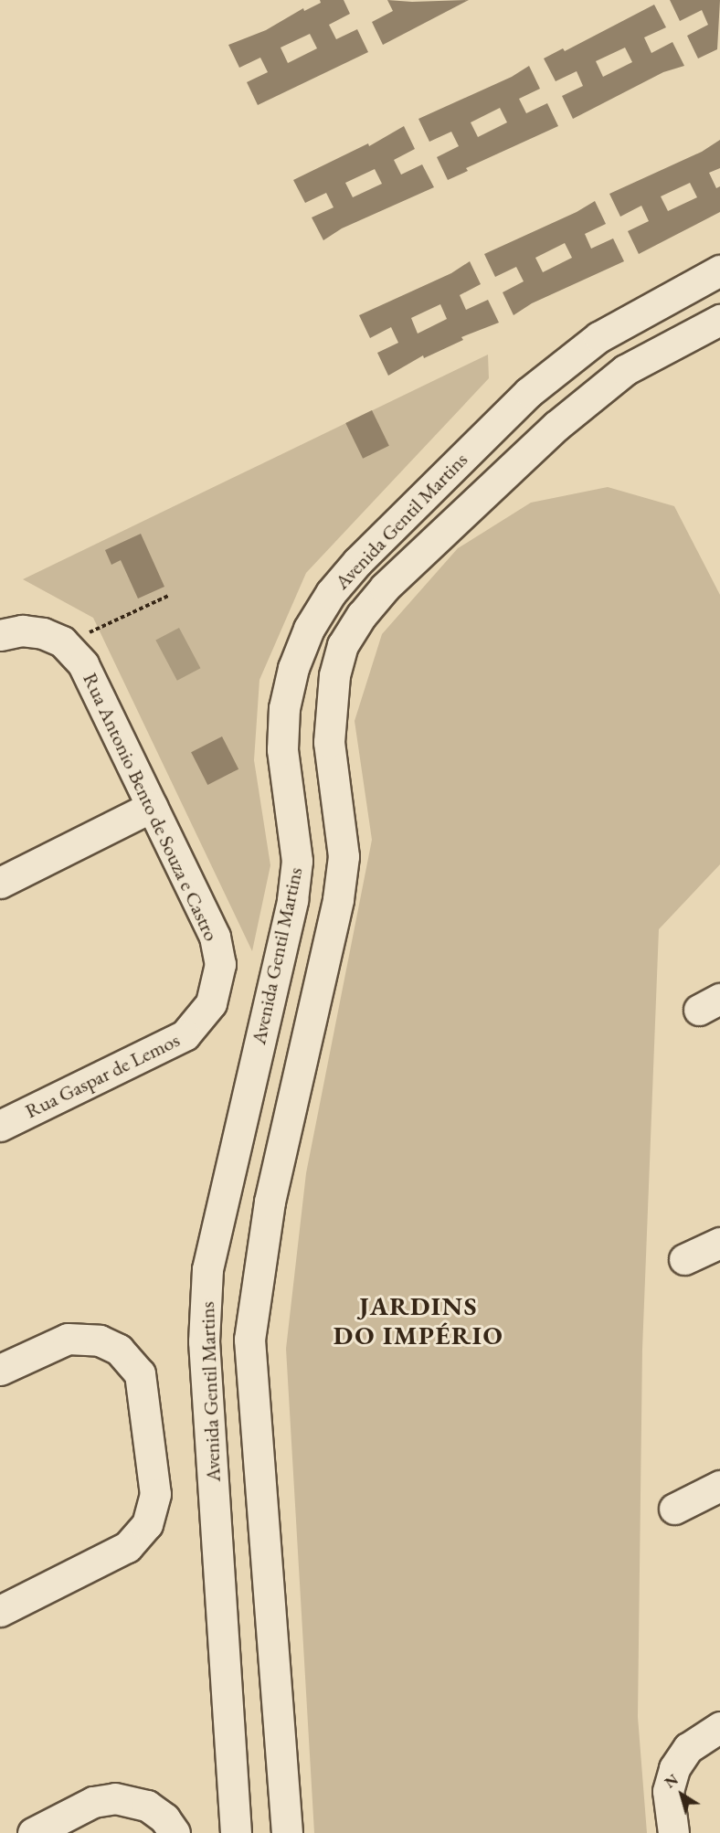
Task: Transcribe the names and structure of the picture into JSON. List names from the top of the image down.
{
  "streets": {
    "main road": ["Avenida Gentil Martins", "Rua Antonio Bento de Souza e Castro", "Rua Gaspar de Lemos"]
  },
  "crossings": [
    ["Rua Antonio Bento de Souza e Castro", "Rua Gaspar de Lemos"]
  ],
  "districts": ["JARDINS DO IMPÉRIO"],
  "north": "top left"
}
